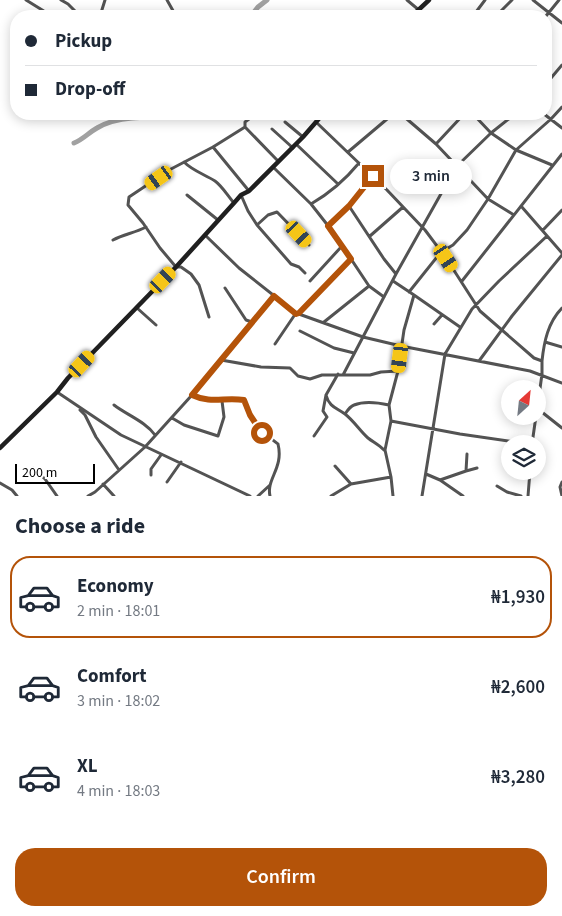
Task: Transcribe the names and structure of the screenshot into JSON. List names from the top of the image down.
{
  "scale_bar": "200 m",
  "north": "top right",
  "page": {
    "banner": ["Pickup", "Drop-off"],
    "bubble": "3 min",
    "scale": "200 m",
    "heading": "Choose a ride",
    "list": [
      {
        "name": "Economy",
        "note": "2 min · 18:01",
        "value": "₦1,930"
      },
      {
        "name": "Comfort",
        "note": "3 min · 18:02",
        "value": "₦2,600"
      },
      {
        "name": "XL",
        "note": "4 min · 18:03",
        "value": "₦3,280"
      }
    ],
    "buttons": "Confirm"
  }
}
